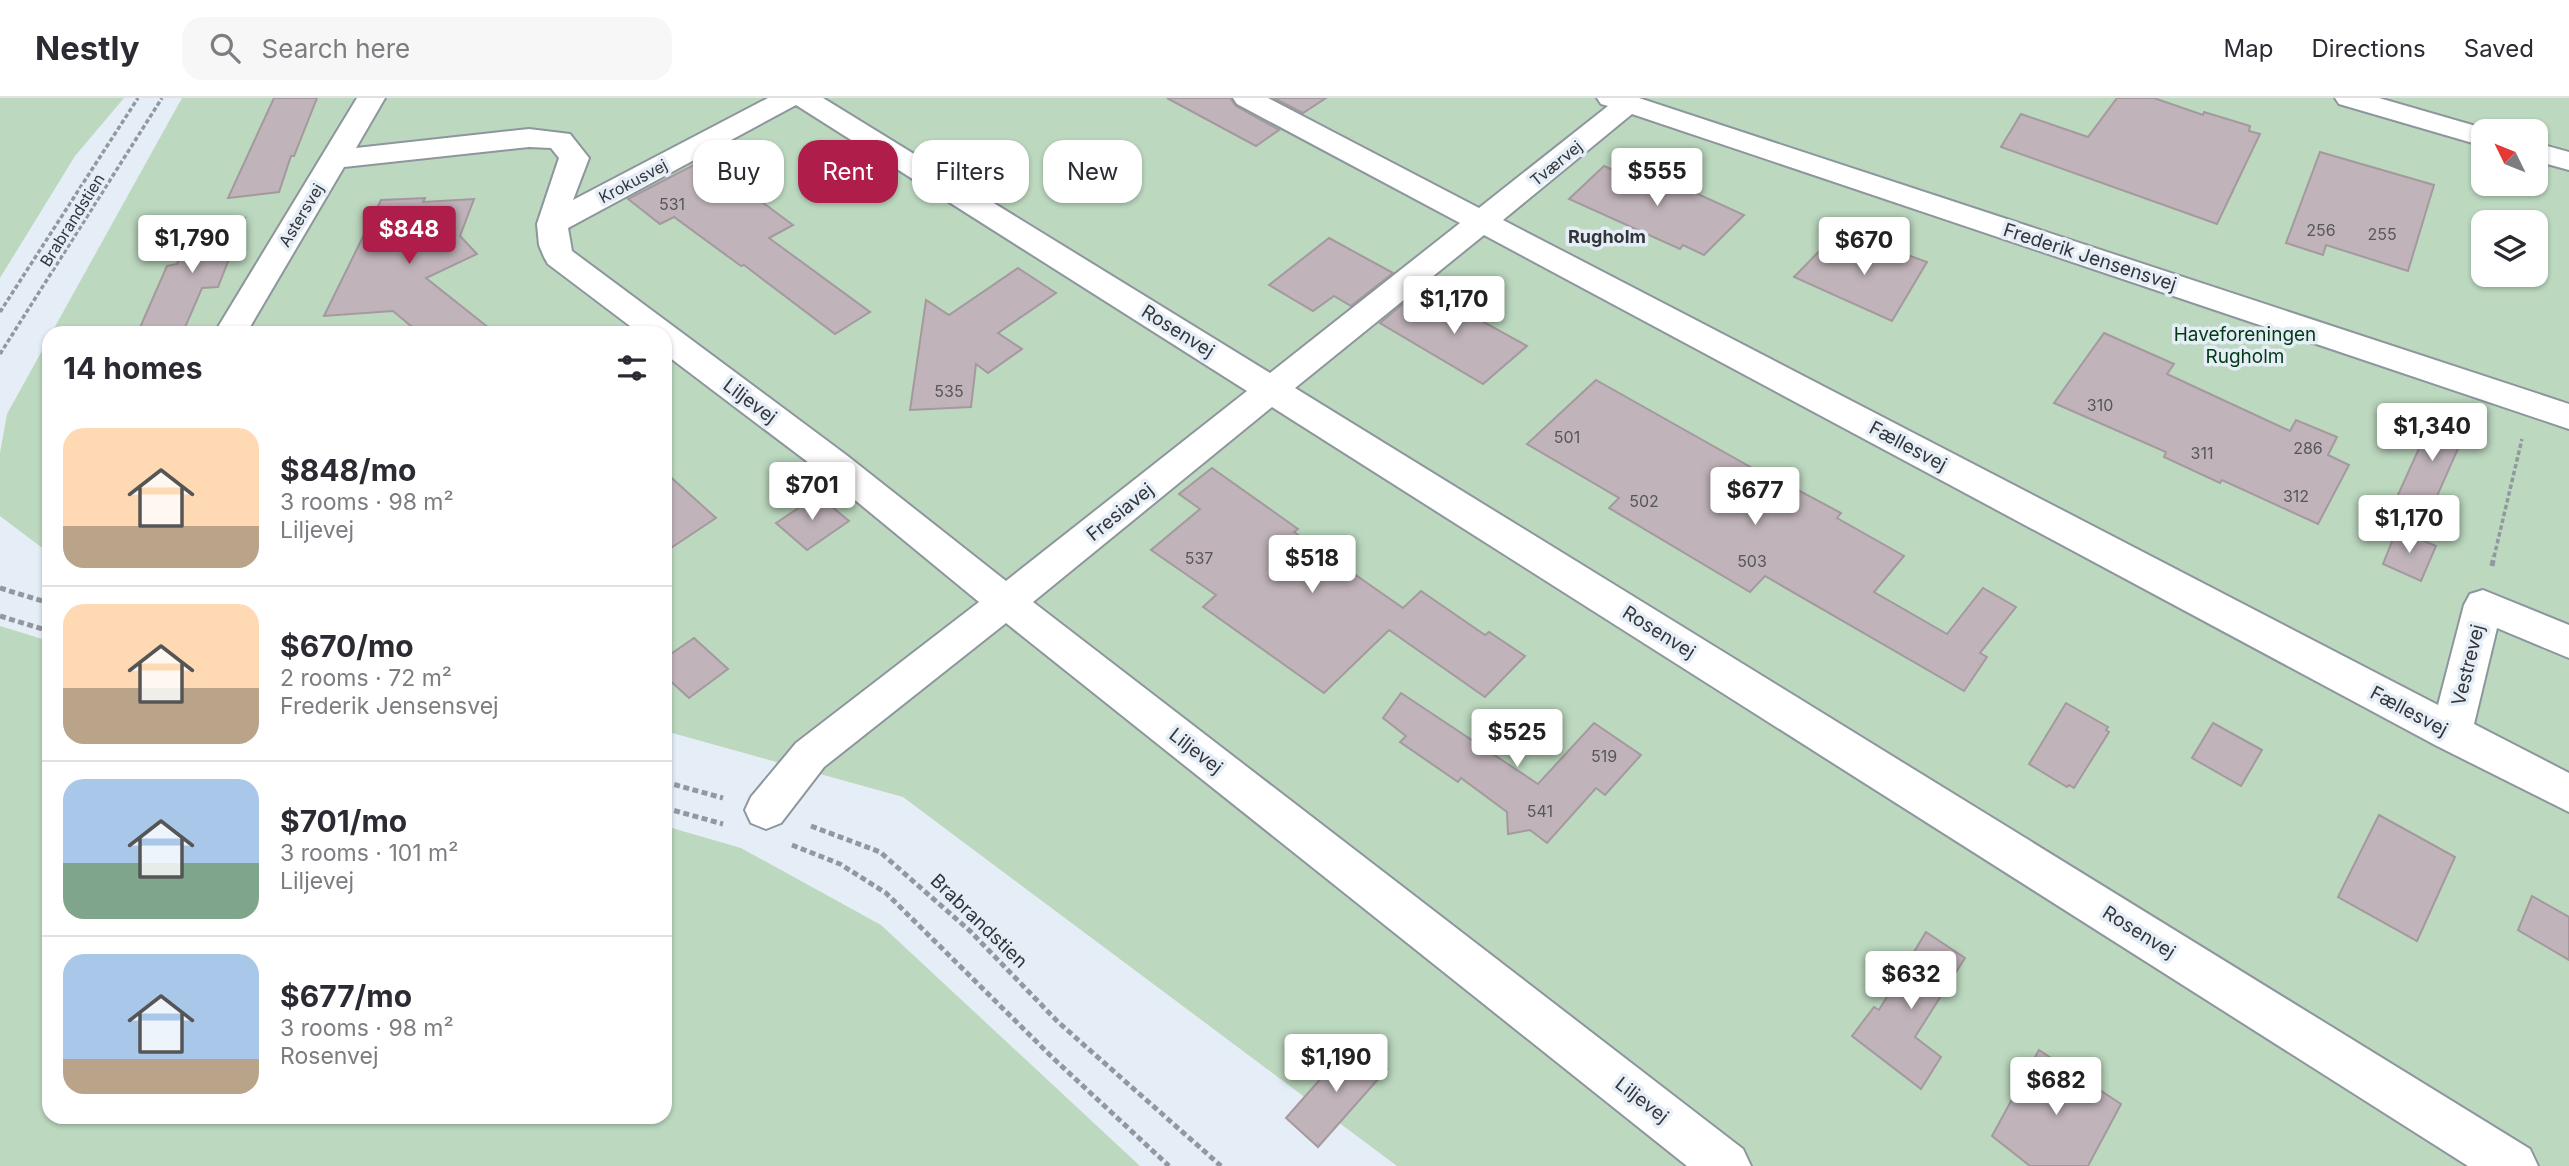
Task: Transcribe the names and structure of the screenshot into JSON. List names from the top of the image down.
{
  "streets": {
    "street": [
      "Tværvej",
      "Krokusvej",
      "Astersvej",
      "Frederik Jensensvej",
      "Rosenvej",
      "Liljevej",
      "Fællesvej",
      "Fresiavej",
      "Vestrevej"
    ],
    "path": ["Brabrandstien"]
  },
  "crossings": [
    ["Tværvej", "Frederik Jensensvej"],
    ["Tværvej", "Fællesvej"],
    ["Tværvej", "Fresiavej"],
    ["Brabrandstien", "Fresiavej"],
    ["Rosenvej", "Fresiavej"],
    ["Liljevej", "Fresiavej"],
    ["Fællesvej", "Fresiavej"],
    ["Fællesvej", "Vestrevej"]
  ],
  "districts": ["Rugholm"],
  "parks": ["Haveforeningen Rugholm"],
  "house_numbers": [
    "531",
    "256",
    "255",
    "535",
    "310",
    "501",
    "286",
    "311",
    "312",
    "502",
    "537",
    "503",
    "519",
    "541"
  ],
  "north": "top left",
  "page": {
    "header": "Nestly",
    "search": "Search here",
    "nav": ["Map", "Directions", "Saved"],
    "chip": [
      "Buy",
      "Rent",
      "Filters",
      "New"
    ],
    "price": [
      "$555",
      "$848",
      "$1,790",
      "$670",
      "$1,170",
      "$1,340",
      "$701",
      "$677",
      "$1,170",
      "$518",
      "$525",
      "$632",
      "$1,190",
      "$682"
    ],
    "heading": "14 homes",
    "list": [
      {
        "name": "$848/mo",
        "note": "3 rooms · 98 m² · Liljevej"
      },
      {
        "name": "$670/mo",
        "note": "2 rooms · 72 m² · Frederik Jensensvej"
      },
      {
        "name": "$701/mo",
        "note": "3 rooms · 101 m² · Liljevej"
      },
      {
        "name": "$677/mo",
        "note": "3 rooms · 98 m² · Rosenvej"
      }
    ]
  }
}
